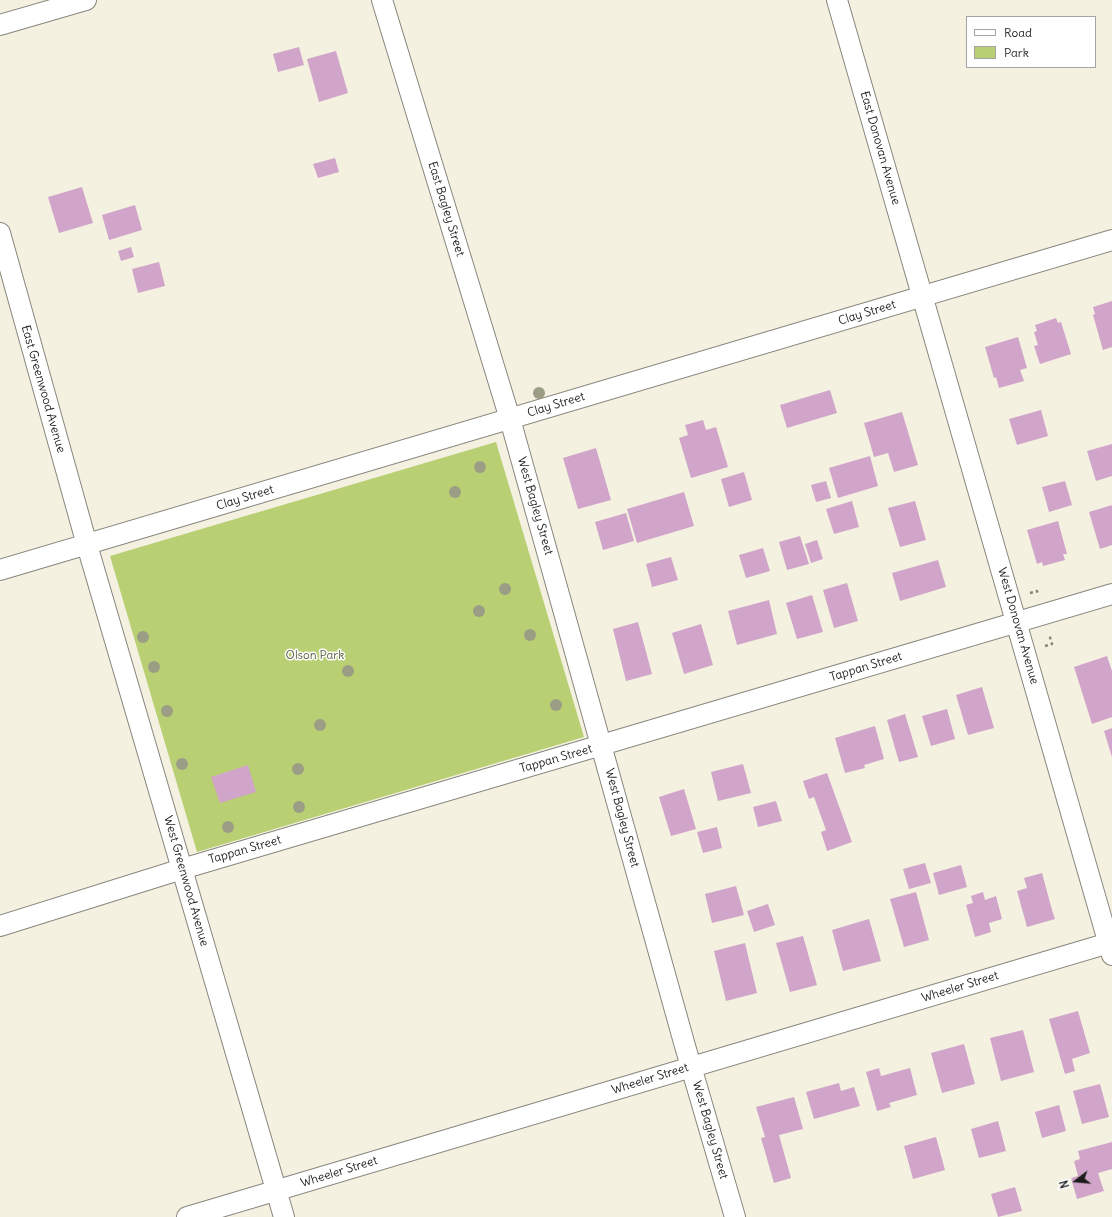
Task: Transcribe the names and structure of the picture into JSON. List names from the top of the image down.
{
  "streets": {
    "street": [
      "East Donovan Avenue",
      "East Bagley Street",
      "Clay Street",
      "East Greenwood Avenue",
      "West Bagley Street",
      "West Donovan Avenue",
      "Tappan Street",
      "West Greenwood Avenue",
      "Wheeler Street"
    ]
  },
  "crossings": [
    ["East Donovan Avenue", "Clay Street"],
    ["East Donovan Avenue", "West Donovan Avenue"],
    ["East Bagley Street", "Clay Street"],
    ["East Bagley Street", "West Bagley Street"],
    ["Clay Street", "East Greenwood Avenue"],
    ["Clay Street", "West Bagley Street"],
    ["Clay Street", "West Donovan Avenue"],
    ["Clay Street", "West Greenwood Avenue"],
    ["East Greenwood Avenue", "West Greenwood Avenue"],
    ["West Bagley Street", "Tappan Street"],
    ["West Bagley Street", "Wheeler Street"],
    ["West Donovan Avenue", "Tappan Street"],
    ["West Donovan Avenue", "Wheeler Street"],
    ["Tappan Street", "West Greenwood Avenue"],
    ["West Greenwood Avenue", "Wheeler Street"]
  ],
  "parks": ["Olson Park"],
  "legend": ["Road", "Park"],
  "north": "left"
}
